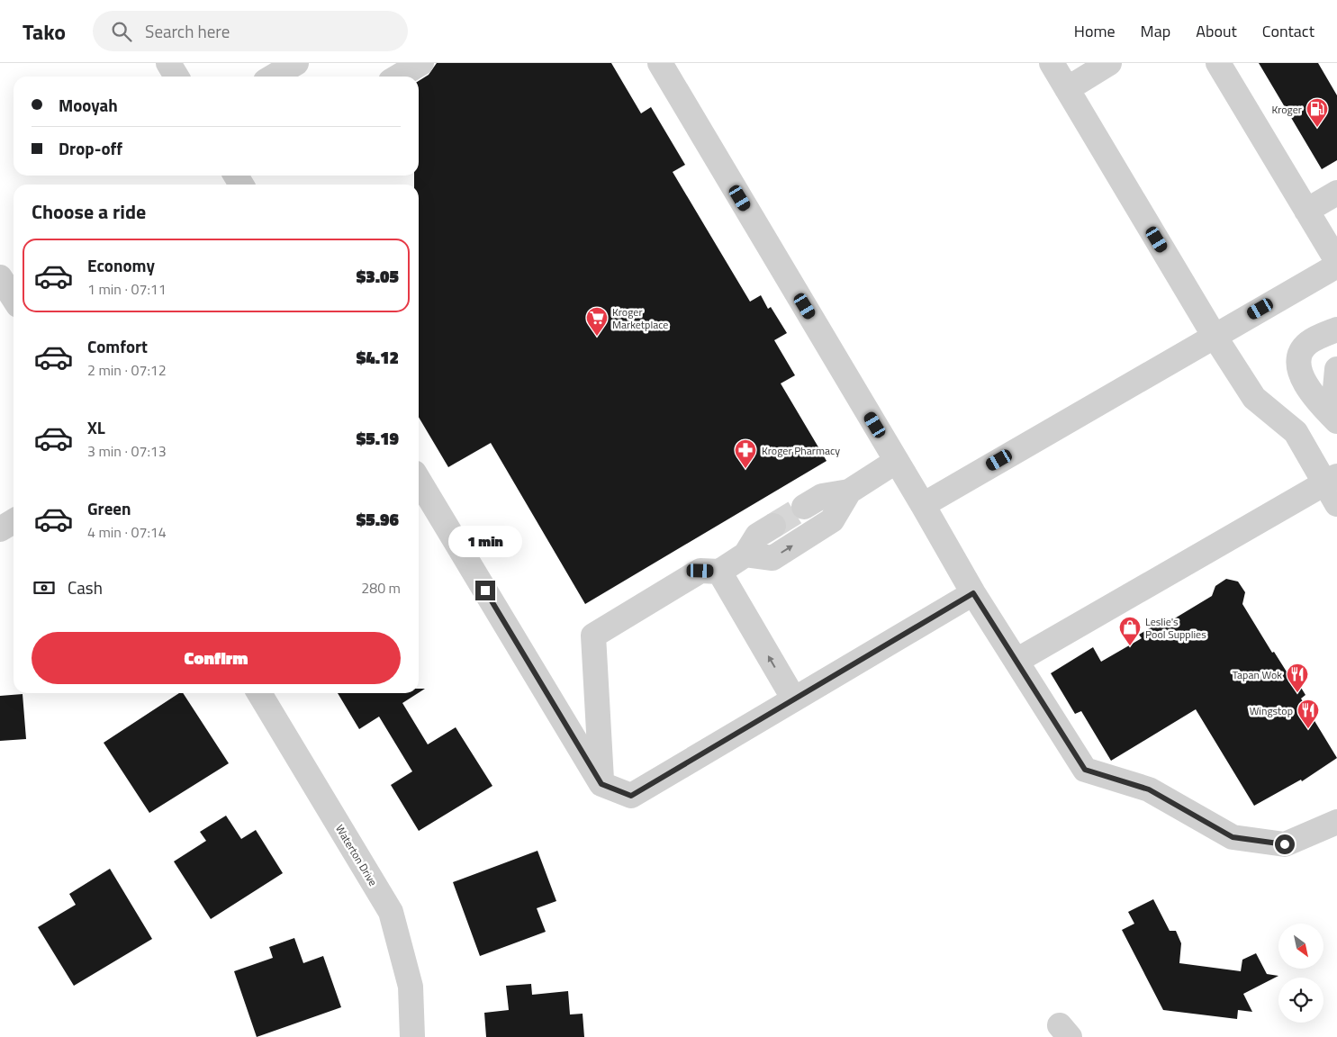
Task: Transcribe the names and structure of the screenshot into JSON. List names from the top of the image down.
{
  "streets": {
    "street": ["Waterton Drive"]
  },
  "places": {
    "fuel station": ["Kroger"],
    "supermarket": ["Kroger Marketplace"],
    "pharmacy": ["Kroger Pharmacy"],
    "shop": ["Leslie's Pool Supplies"],
    "restaurant": ["Tapan Wok", "Wingstop"]
  },
  "north": "bottom right",
  "page": {
    "header": "Tako",
    "search": "Search here",
    "nav": [
      "Home",
      "Map",
      "About",
      "Contact"
    ],
    "banner": ["Mooyah", "Drop-off"],
    "heading": "Choose a ride",
    "list": [
      {
        "name": "Economy",
        "note": "1 min · 07:11",
        "value": "$3.05"
      },
      {
        "name": "Comfort",
        "note": "2 min · 07:12",
        "value": "$4.12"
      },
      {
        "name": "XL",
        "note": "3 min · 07:13",
        "value": "$5.19"
      },
      {
        "name": "Green",
        "note": "4 min · 07:14",
        "value": "$5.96"
      }
    ],
    "bubble": "1 min",
    "pay": ["Cash", "280 m"],
    "buttons": "Confirm"
  }
}
